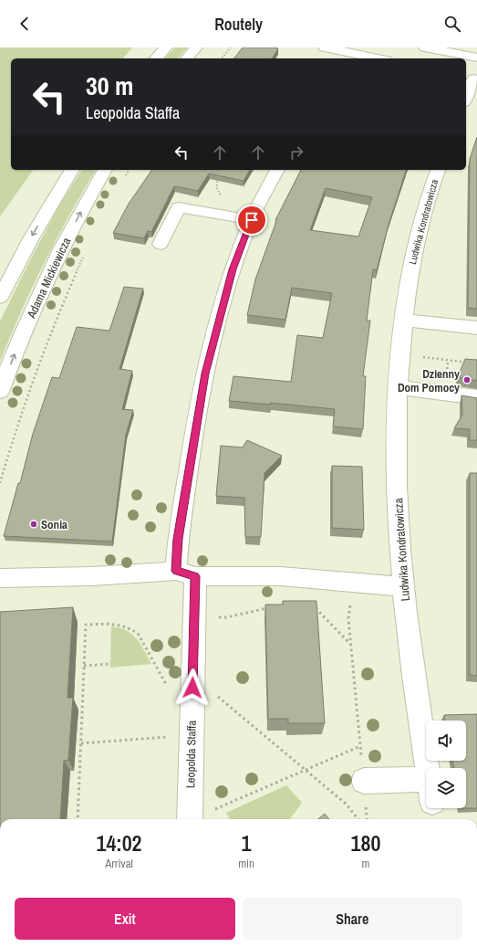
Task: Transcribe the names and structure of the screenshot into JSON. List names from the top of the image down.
{
  "streets": {
    "street": ["Ludwika Kondratowicza", "Adama Mickiewicza", "Leopolda Staffa"]
  },
  "places": ["Dzienny Dom Pomocy", "Sonia"],
  "page": {
    "header": "Routely",
    "turn": ["30 m", "Leopolda Staffa"],
    "eta": [
      "14:02",
      "Arrival",
      "1",
      "min",
      "180",
      "m"
    ],
    "buttons": ["Exit", "Share"]
  }
}
